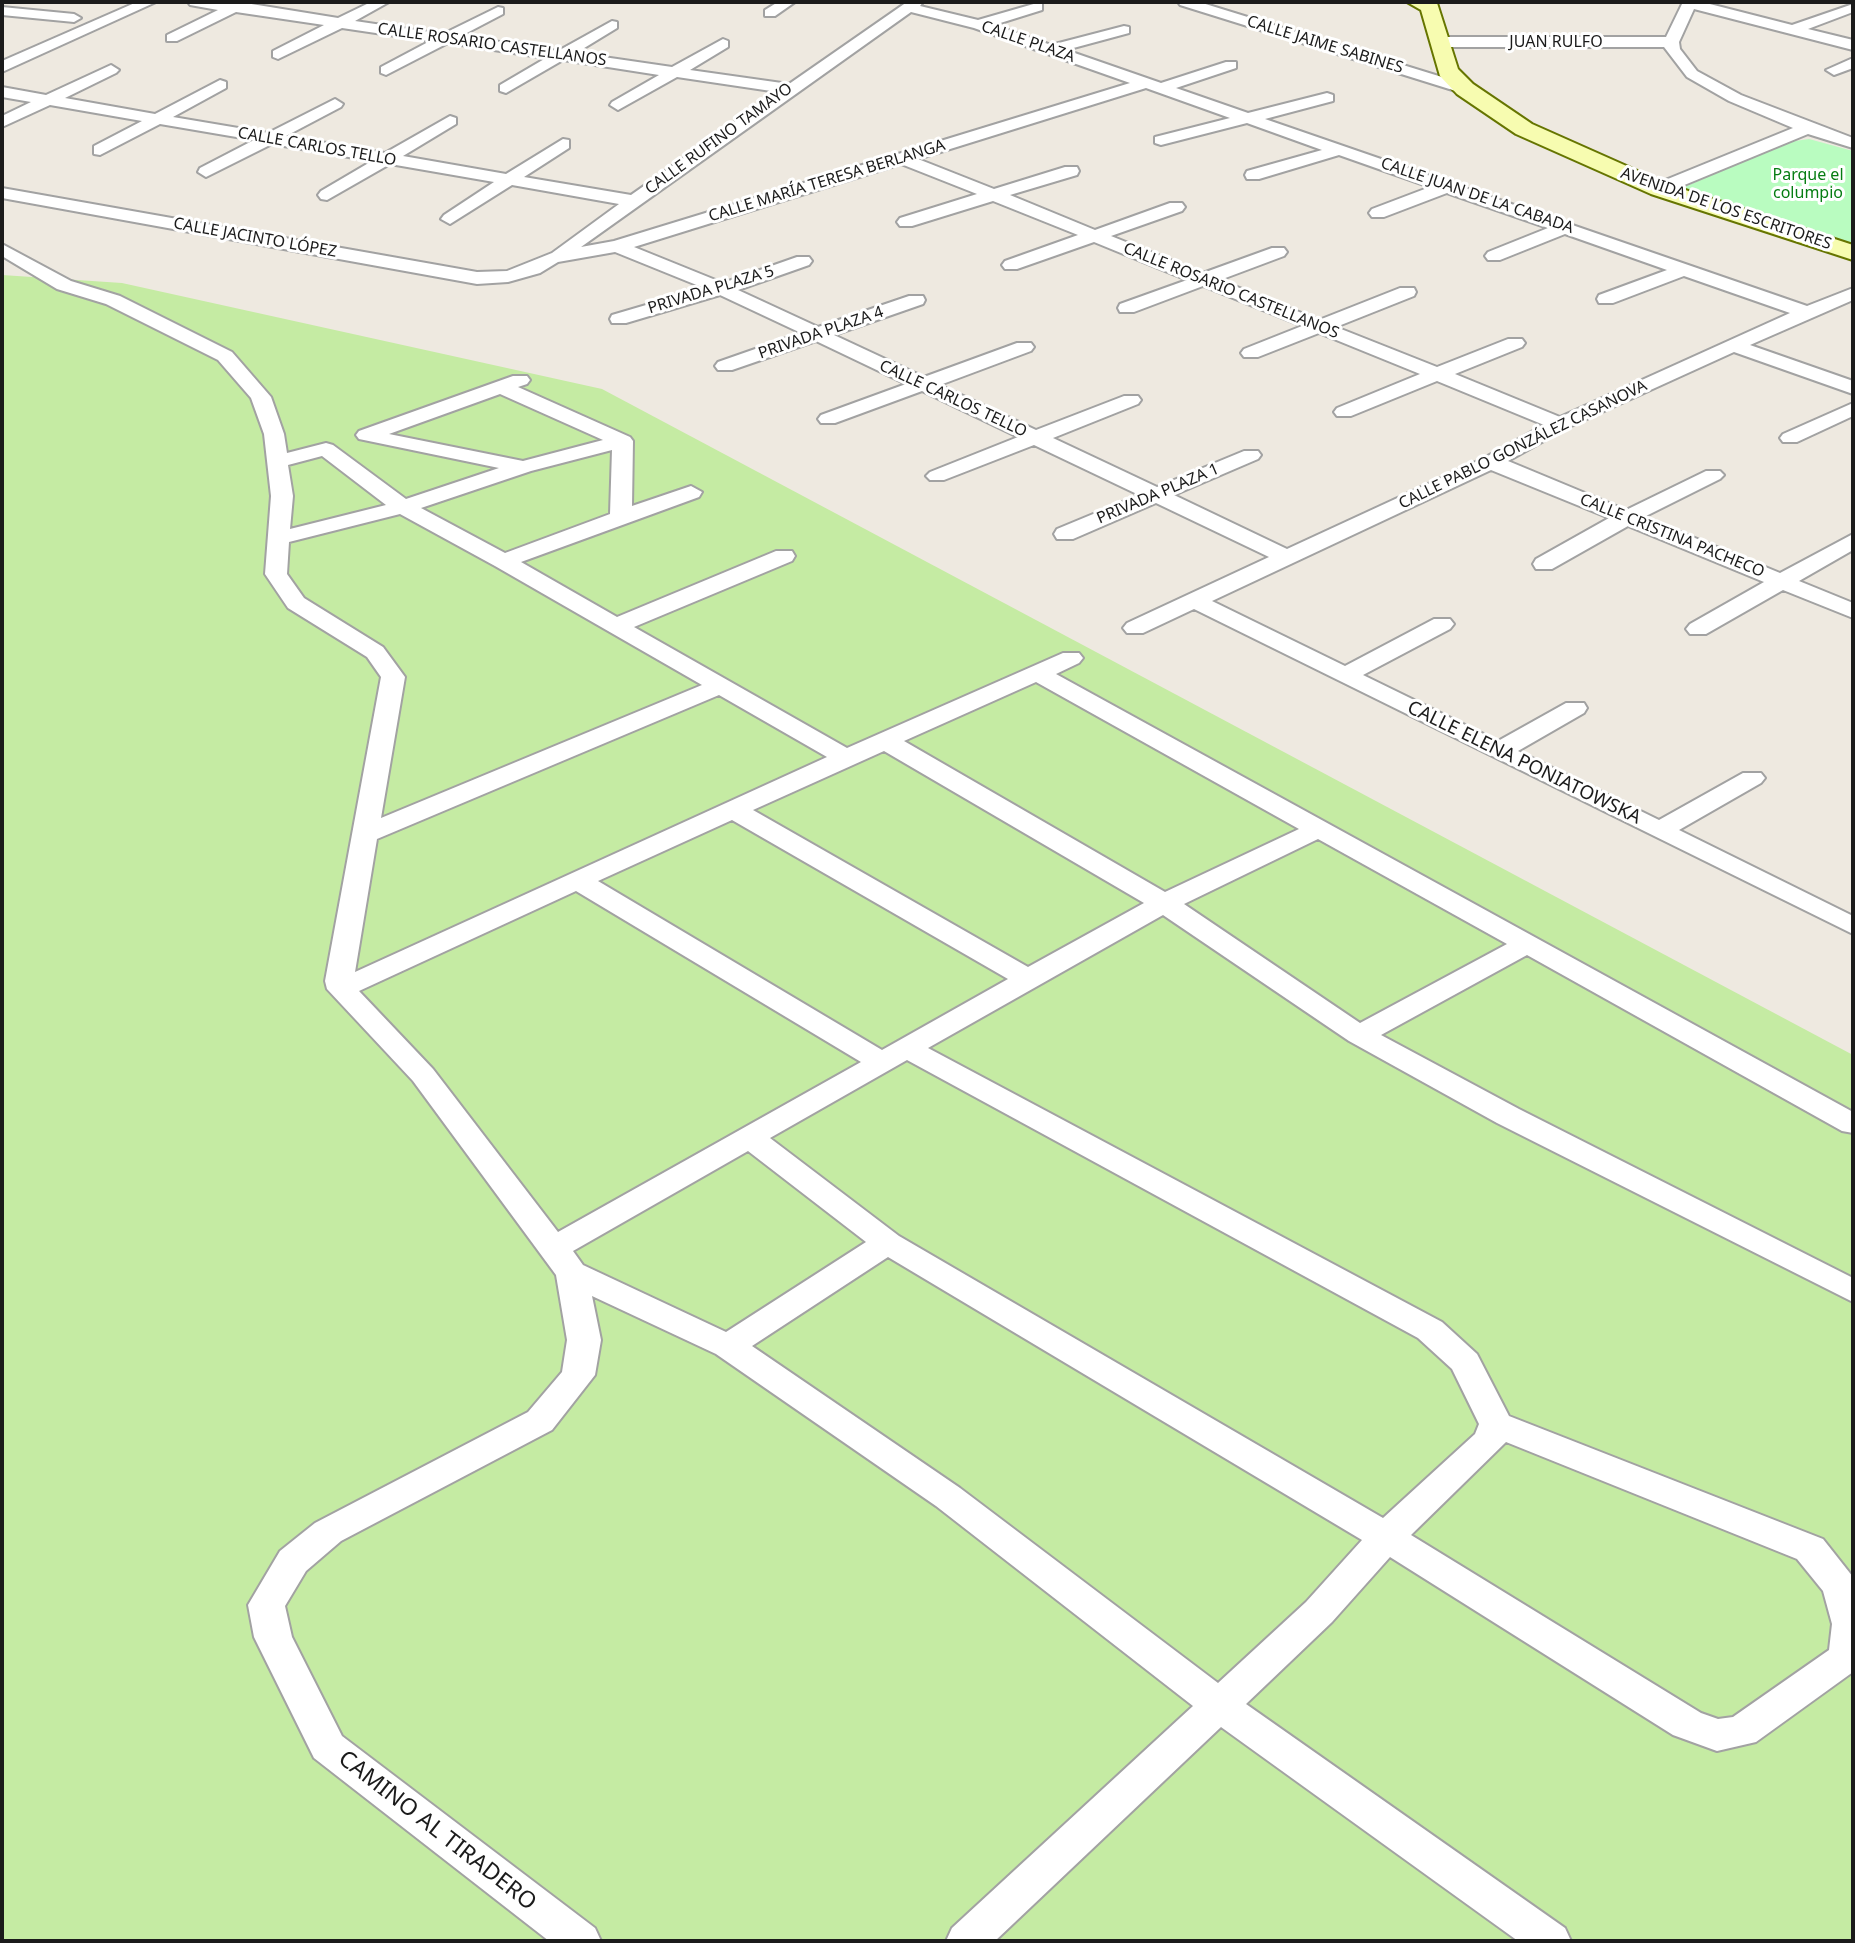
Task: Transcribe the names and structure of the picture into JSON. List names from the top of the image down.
{
  "streets": {
    "main road": ["AVENIDA DE LOS ESCRITORES"],
    "street": [
      "CALLE PLAZA",
      "JUAN RULFO",
      "CALLE ROSARIO CASTELLANOS",
      "CALLE JAIME SABINES",
      "CALLE RUFINO TAMAYO",
      "CALLE CARLOS TELLO",
      "CALLE MARÍA TERESA BERLANGA",
      "CALLE JUAN DE LA CABADA",
      "CALLE JACINTO LÓPEZ",
      "PRIVADA PLAZA 5",
      "PRIVADA PLAZA 4",
      "CALLE PABLO GONZÁLEZ CASANOVA",
      "PRIVADA PLAZA 1",
      "CALLE CRISTINA PACHECO",
      "CALLE ELENA PONIATOWSKA",
      "CAMINO AL TIRADERO"
    ]
  },
  "crossings": [
    ["CALLE PLAZA", "CALLE RUFINO TAMAYO"],
    ["CALLE PLAZA", "CALLE MARÍA TERESA BERLANGA"],
    ["CALLE PLAZA", "CALLE JUAN DE LA CABADA"],
    ["JUAN RULFO", "AVENIDA DE LOS ESCRITORES"],
    ["CALLE ROSARIO CASTELLANOS", "CALLE RUFINO TAMAYO"],
    ["CALLE ROSARIO CASTELLANOS", "CALLE MARÍA TERESA BERLANGA"],
    ["CALLE ROSARIO CASTELLANOS", "CALLE PABLO GONZÁLEZ CASANOVA"],
    ["CALLE JAIME SABINES", "AVENIDA DE LOS ESCRITORES"],
    ["CALLE RUFINO TAMAYO", "CALLE CARLOS TELLO"],
    ["CALLE RUFINO TAMAYO", "CALLE MARÍA TERESA BERLANGA"],
    ["CALLE CARLOS TELLO", "CALLE MARÍA TERESA BERLANGA"],
    ["CALLE CARLOS TELLO", "PRIVADA PLAZA 5"],
    ["CALLE CARLOS TELLO", "PRIVADA PLAZA 4"],
    ["CALLE CARLOS TELLO", "CALLE PABLO GONZÁLEZ CASANOVA"],
    ["CALLE CARLOS TELLO", "PRIVADA PLAZA 1"],
    ["CALLE MARÍA TERESA BERLANGA", "CALLE JUAN DE LA CABADA"],
    ["CALLE MARÍA TERESA BERLANGA", "CALLE JACINTO LÓPEZ"],
    ["CALLE JUAN DE LA CABADA", "CALLE PABLO GONZÁLEZ CASANOVA"],
    ["CALLE PABLO GONZÁLEZ CASANOVA", "CALLE CRISTINA PACHECO"],
    ["CALLE PABLO GONZÁLEZ CASANOVA", "CALLE ELENA PONIATOWSKA"]
  ],
  "parks": ["Parque el columpio"]
}
